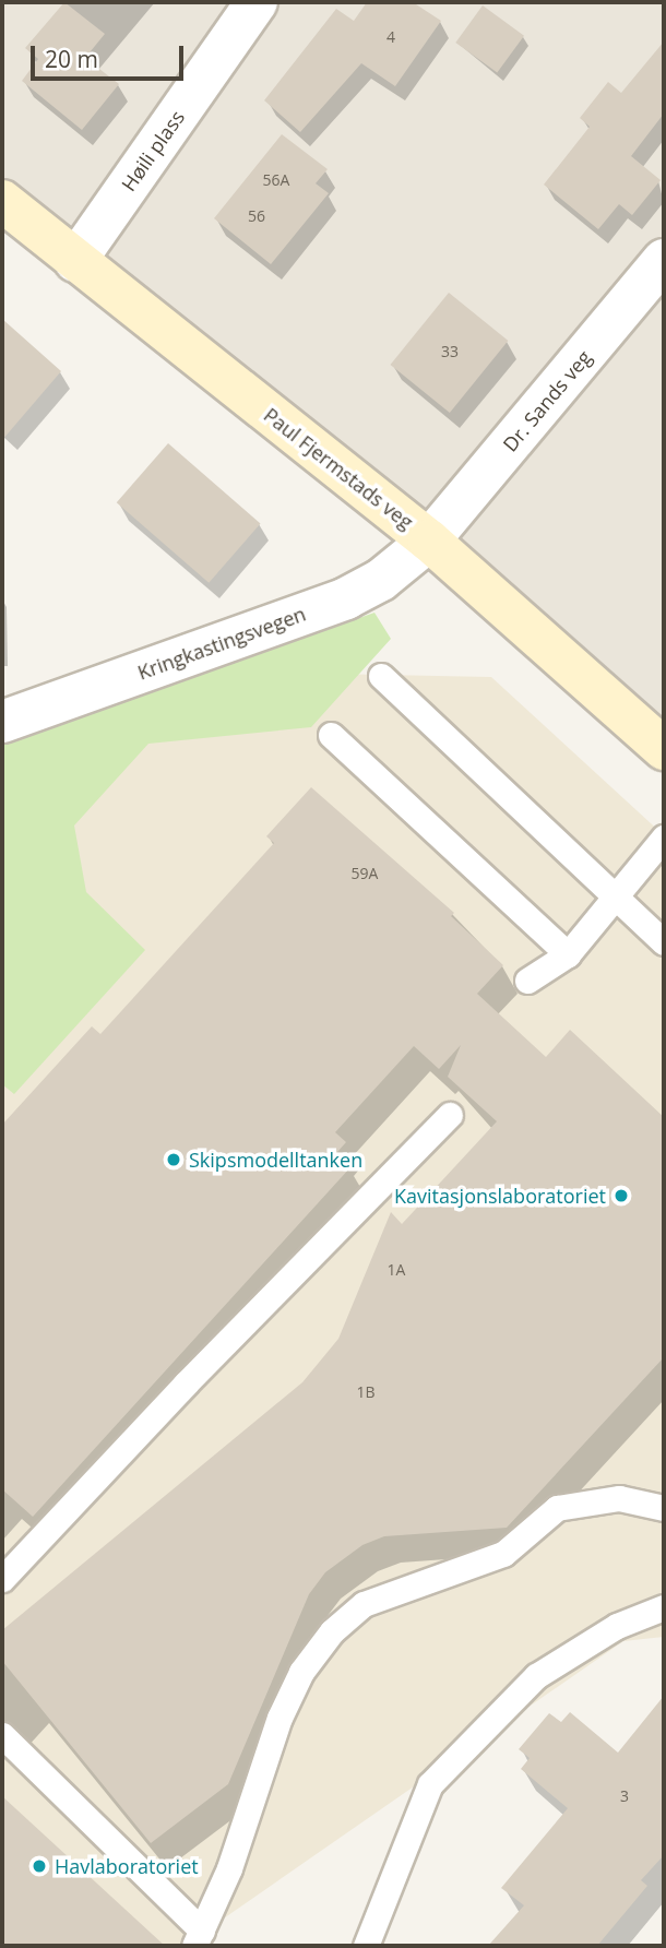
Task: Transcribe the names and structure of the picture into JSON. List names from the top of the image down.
{
  "streets": {
    "street": [
      "Høili plass",
      "Dr. Sands veg",
      "Paul Fjermstads veg",
      "Kringkastingsvegen"
    ]
  },
  "crossings": [
    ["Høili plass", "Paul Fjermstads veg"],
    ["Dr. Sands veg", "Paul Fjermstads veg"],
    ["Dr. Sands veg", "Kringkastingsvegen"],
    ["Paul Fjermstads veg", "Kringkastingsvegen"]
  ],
  "places": ["Skipsmodelltanken", "Kavitasjonslaboratoriet", "Havlaboratoriet"],
  "house_numbers": [
    "4",
    "56A",
    "56",
    "33",
    "59A",
    "1A",
    "1B",
    "3"
  ],
  "scale_bar": "20 m"
}
